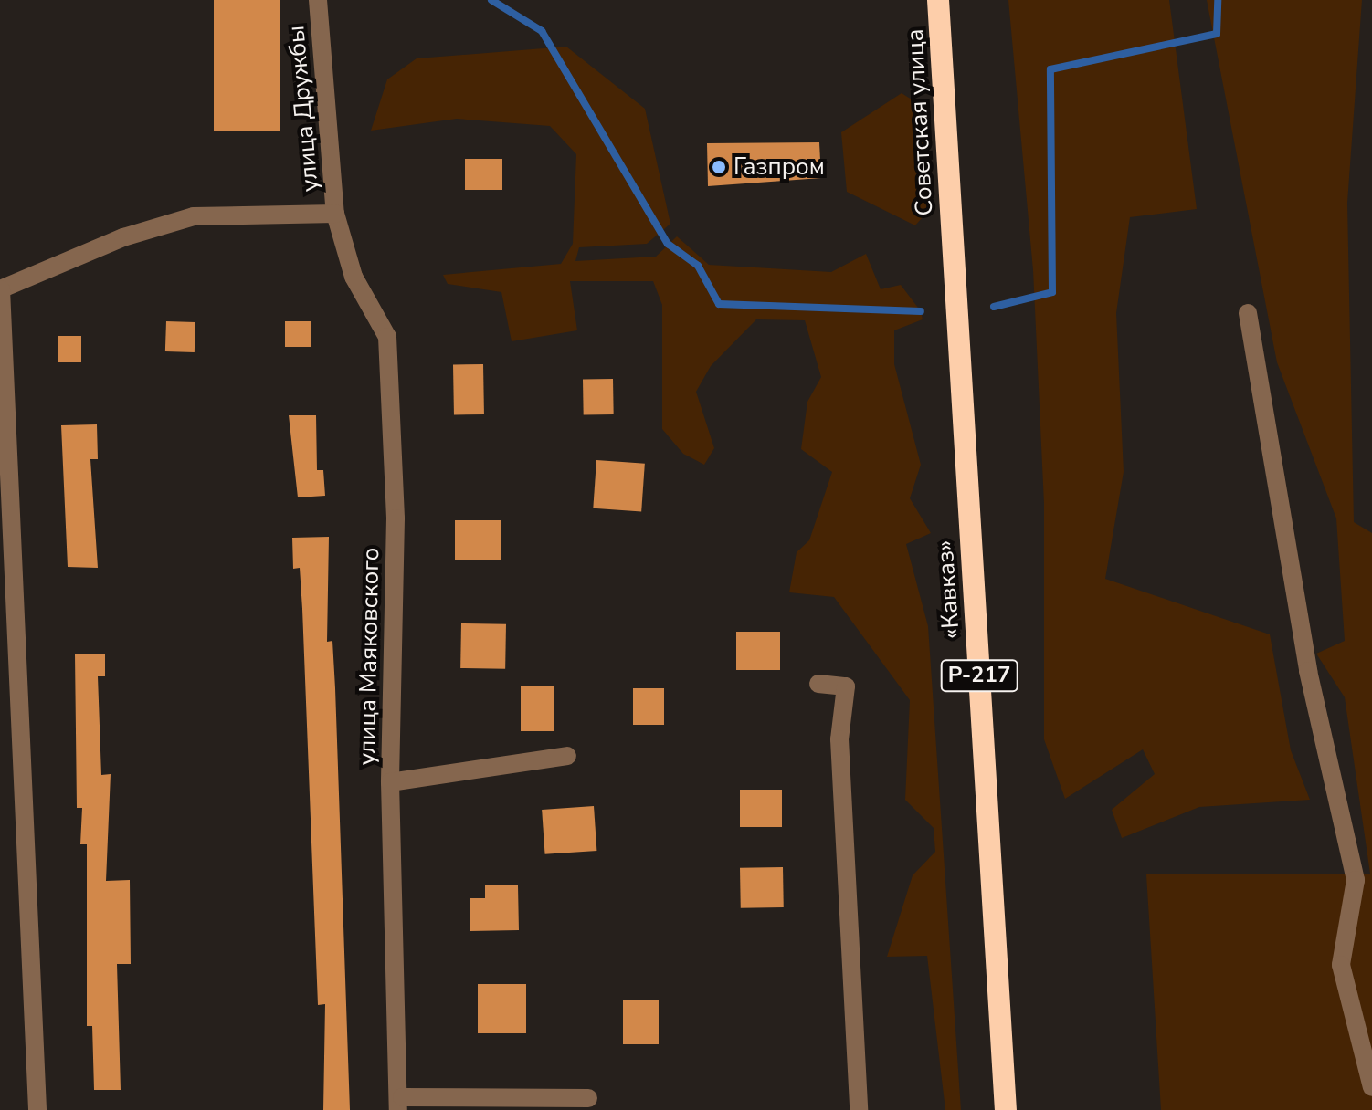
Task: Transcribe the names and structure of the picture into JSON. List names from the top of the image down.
{
  "streets": {
    "highway": ["Советская улица", "«Кавказ»", "Р-217"],
    "street": ["улица Дружбы", "улица Маяковского"]
  },
  "crossings": [
    ["улица Дружбы", "улица Маяковского"],
    ["Советская улица", "«Кавказ»"]
  ],
  "places": ["Газпром"]
}
